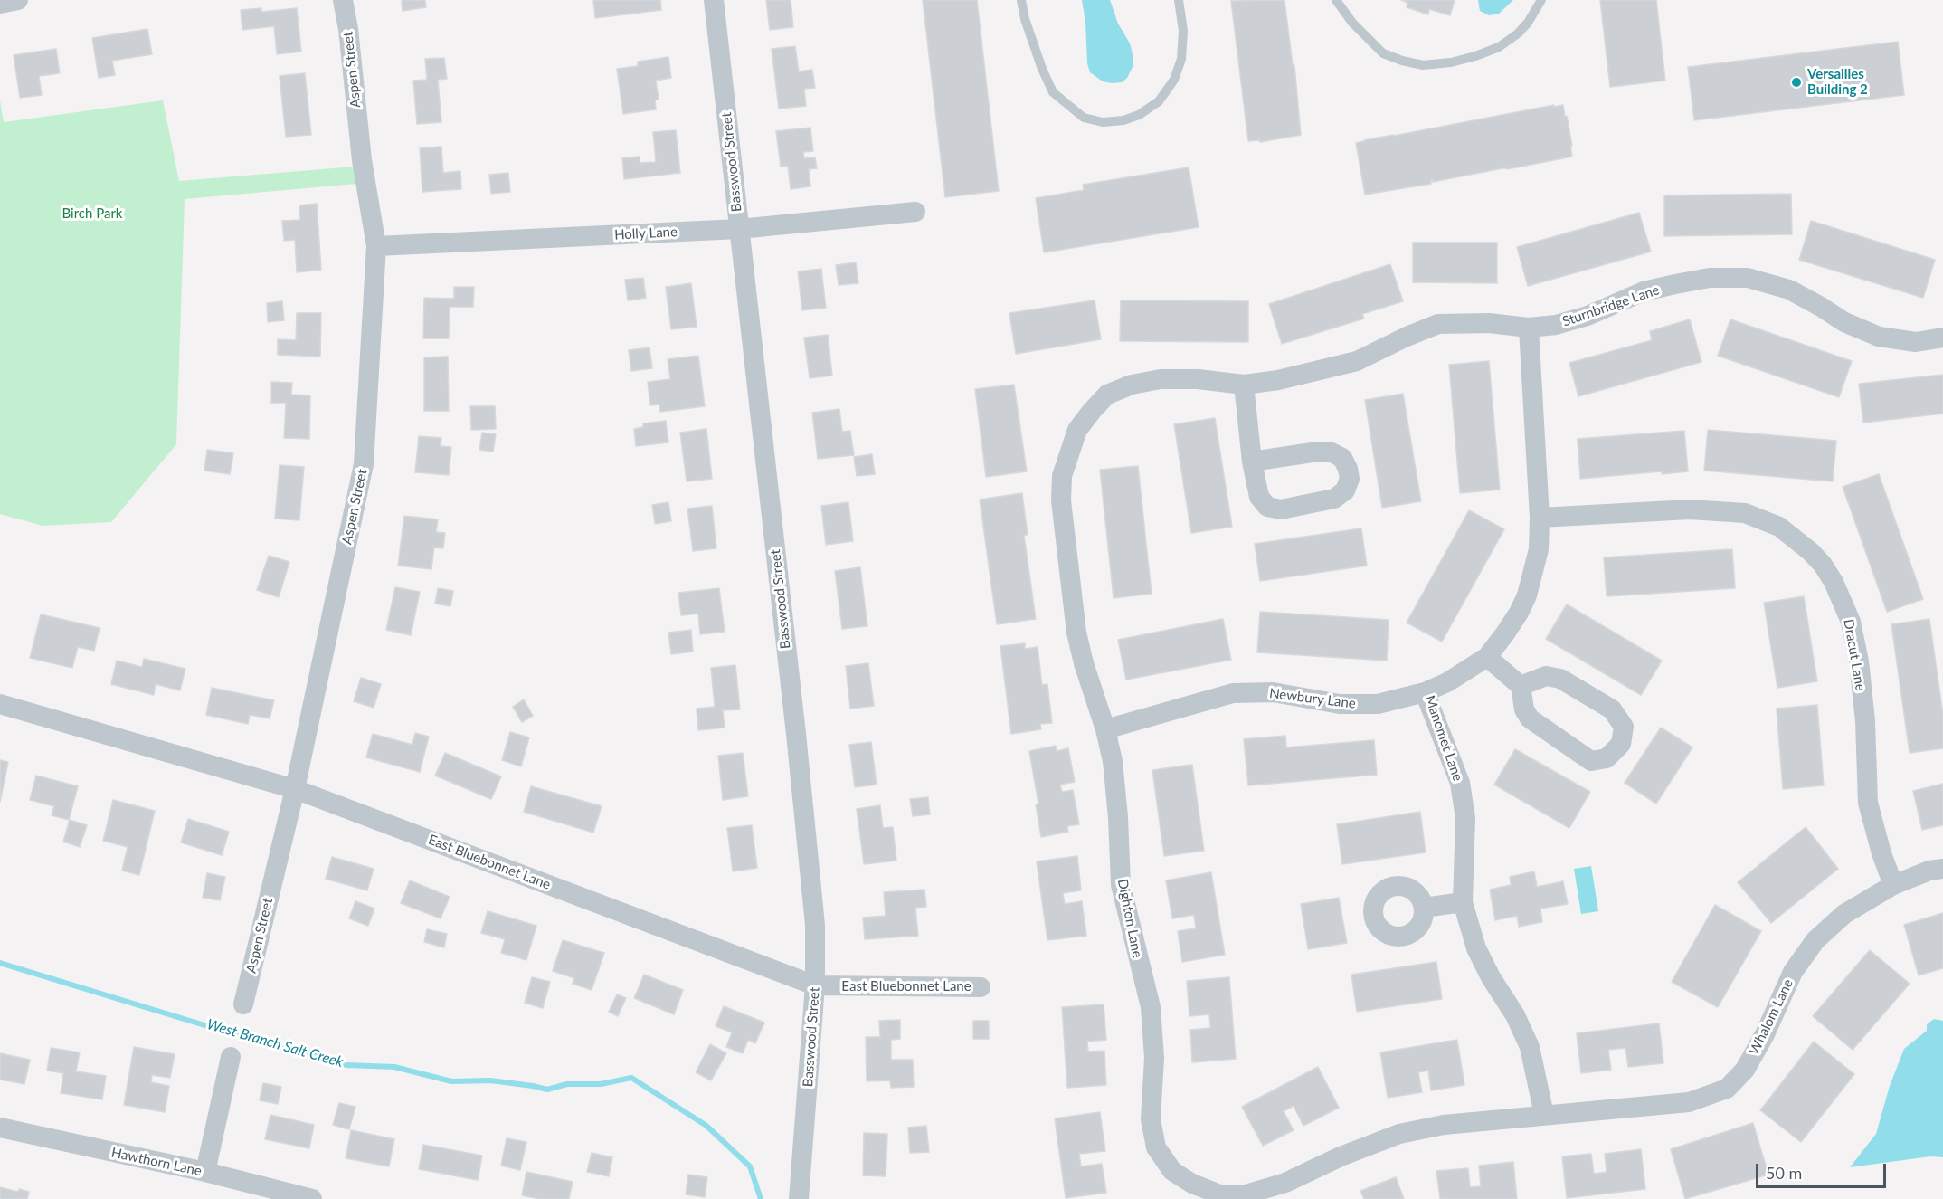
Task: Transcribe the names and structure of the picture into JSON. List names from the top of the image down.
{
  "streets": {
    "street": [
      "Aspen Street",
      "Basswood Street",
      "Holly Lane",
      "Sturnbridge Lane",
      "Dracut Lane",
      "Newbury Lane",
      "Manomet Lane",
      "East Bluebonnet Lane",
      "Dighton Lane",
      "Whalom Lane",
      "Hawthorn Lane"
    ]
  },
  "crossings": [
    ["Aspen Street", "Holly Lane"],
    ["Aspen Street", "East Bluebonnet Lane"],
    ["Basswood Street", "Holly Lane"],
    ["Basswood Street", "East Bluebonnet Lane"],
    ["Sturnbridge Lane", "Manomet Lane"],
    ["Sturnbridge Lane", "Dighton Lane"],
    ["Dracut Lane", "Manomet Lane"],
    ["Dracut Lane", "Whalom Lane"],
    ["Newbury Lane", "Manomet Lane"],
    ["Newbury Lane", "Dighton Lane"],
    ["Manomet Lane", "Dighton Lane"],
    ["Manomet Lane", "Whalom Lane"],
    ["Dighton Lane", "Whalom Lane"]
  ],
  "water": ["West Branch Salt Creek"],
  "parks": ["Birch Park"],
  "places": ["Versailles Building 2"],
  "scale_bar": "50 m"
}
